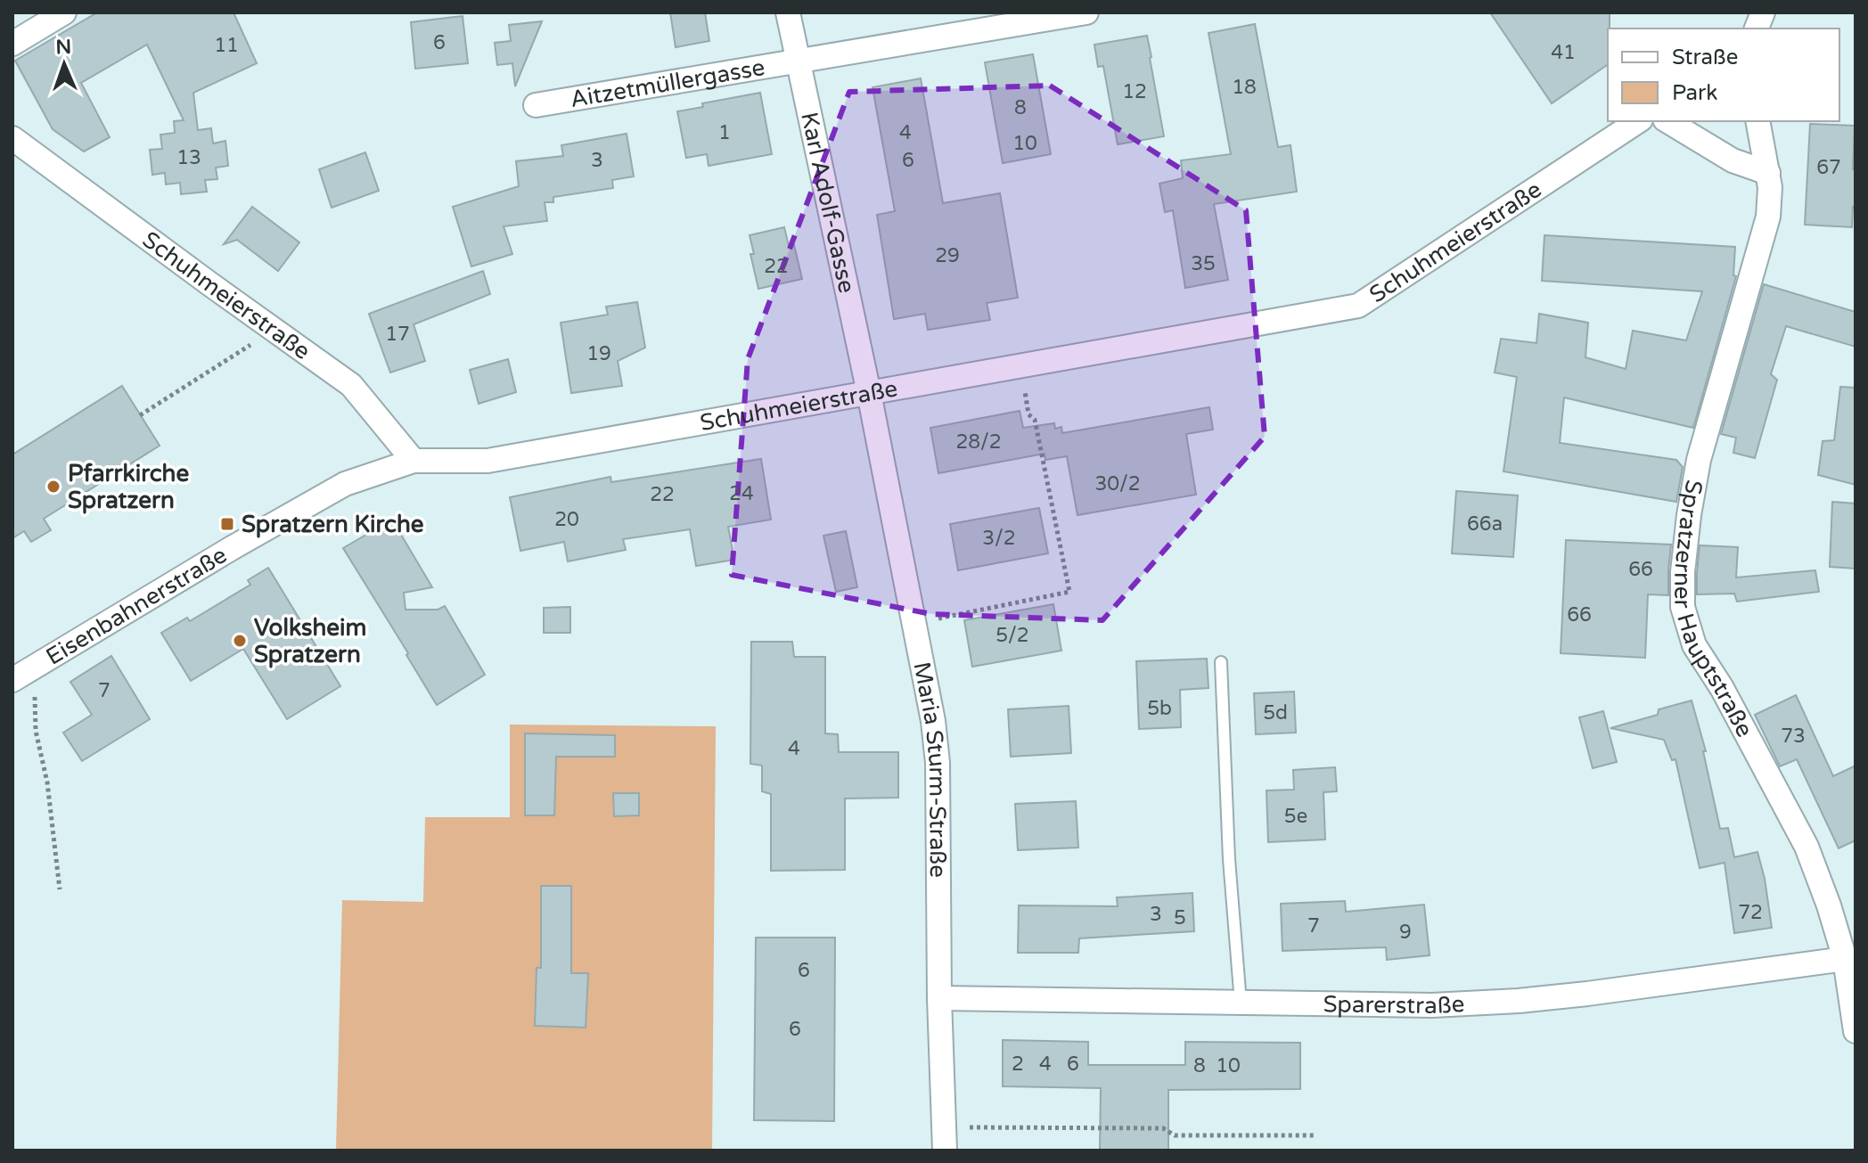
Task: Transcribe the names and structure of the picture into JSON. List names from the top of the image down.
{
  "streets": {
    "street": [
      "Aitzetmüllergasse",
      "Karl Adolf-Gasse",
      "Schuhmeierstraße",
      "Eisenbahnerstraße",
      "Spratzerner Hauptstraße",
      "Maria Sturm-Straße",
      "Sparerstraße"
    ]
  },
  "crossings": [
    ["Aitzetmüllergasse", "Karl Adolf-Gasse"],
    ["Karl Adolf-Gasse", "Schuhmeierstraße"],
    ["Karl Adolf-Gasse", "Maria Sturm-Straße"],
    ["Schuhmeierstraße", "Eisenbahnerstraße"],
    ["Schuhmeierstraße", "Maria Sturm-Straße"],
    ["Spratzerner Hauptstraße", "Sparerstraße"],
    ["Maria Sturm-Straße", "Sparerstraße"]
  ],
  "places": {
    "other": ["Pfarrkirche Spratzern", "Volksheim Spratzern"],
    "transit": ["Spratzern Kirche"]
  },
  "house_numbers": [
    "6",
    "11",
    "41",
    "18",
    "12",
    "8",
    "1",
    "4",
    "10",
    "13",
    "3",
    "6",
    "67",
    "29",
    "35",
    "22",
    "17",
    "19",
    "28/2",
    "30/2",
    "24",
    "22",
    "20",
    "66a",
    "3/2",
    "66",
    "66",
    "5/2",
    "7",
    "5b",
    "5d",
    "73",
    "4",
    "5e",
    "72",
    "3",
    "5",
    "7",
    "9",
    "6",
    "6",
    "2",
    "4",
    "6",
    "8",
    "10"
  ],
  "legend": ["Straße", "Park"],
  "north": "top"
}
